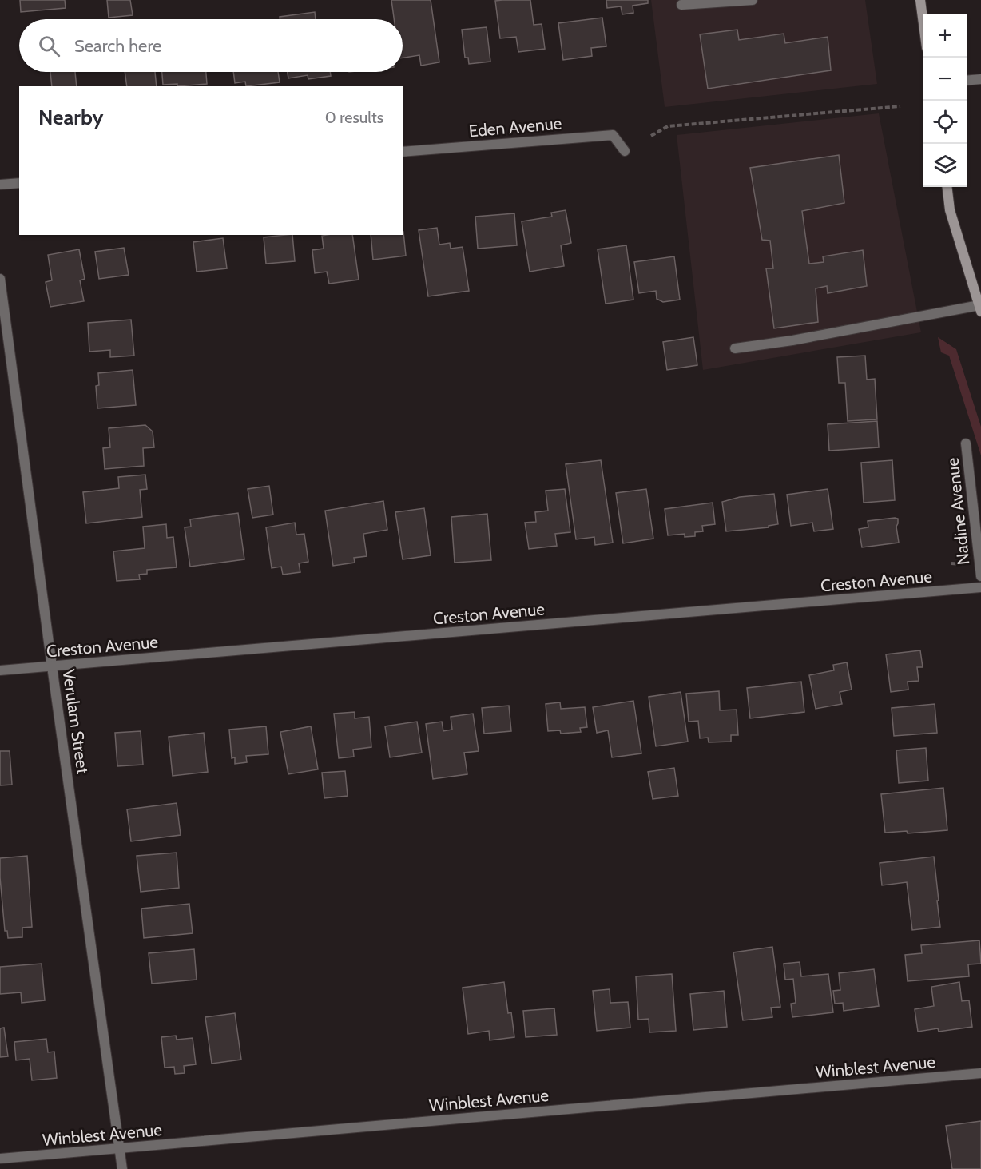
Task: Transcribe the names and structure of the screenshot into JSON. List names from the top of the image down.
{
  "streets": {
    "street": [
      "Eden Avenue",
      "Nadine Avenue",
      "Creston Avenue",
      "Verulam Street",
      "Winblest Avenue"
    ]
  },
  "crossings": [
    ["Creston Avenue", "Verulam Street"],
    ["Verulam Street", "Winblest Avenue"]
  ],
  "page": {
    "map_buttons": ["+", "−"],
    "search": "Search here",
    "heading": ["Nearby", "0 results"]
  }
}
